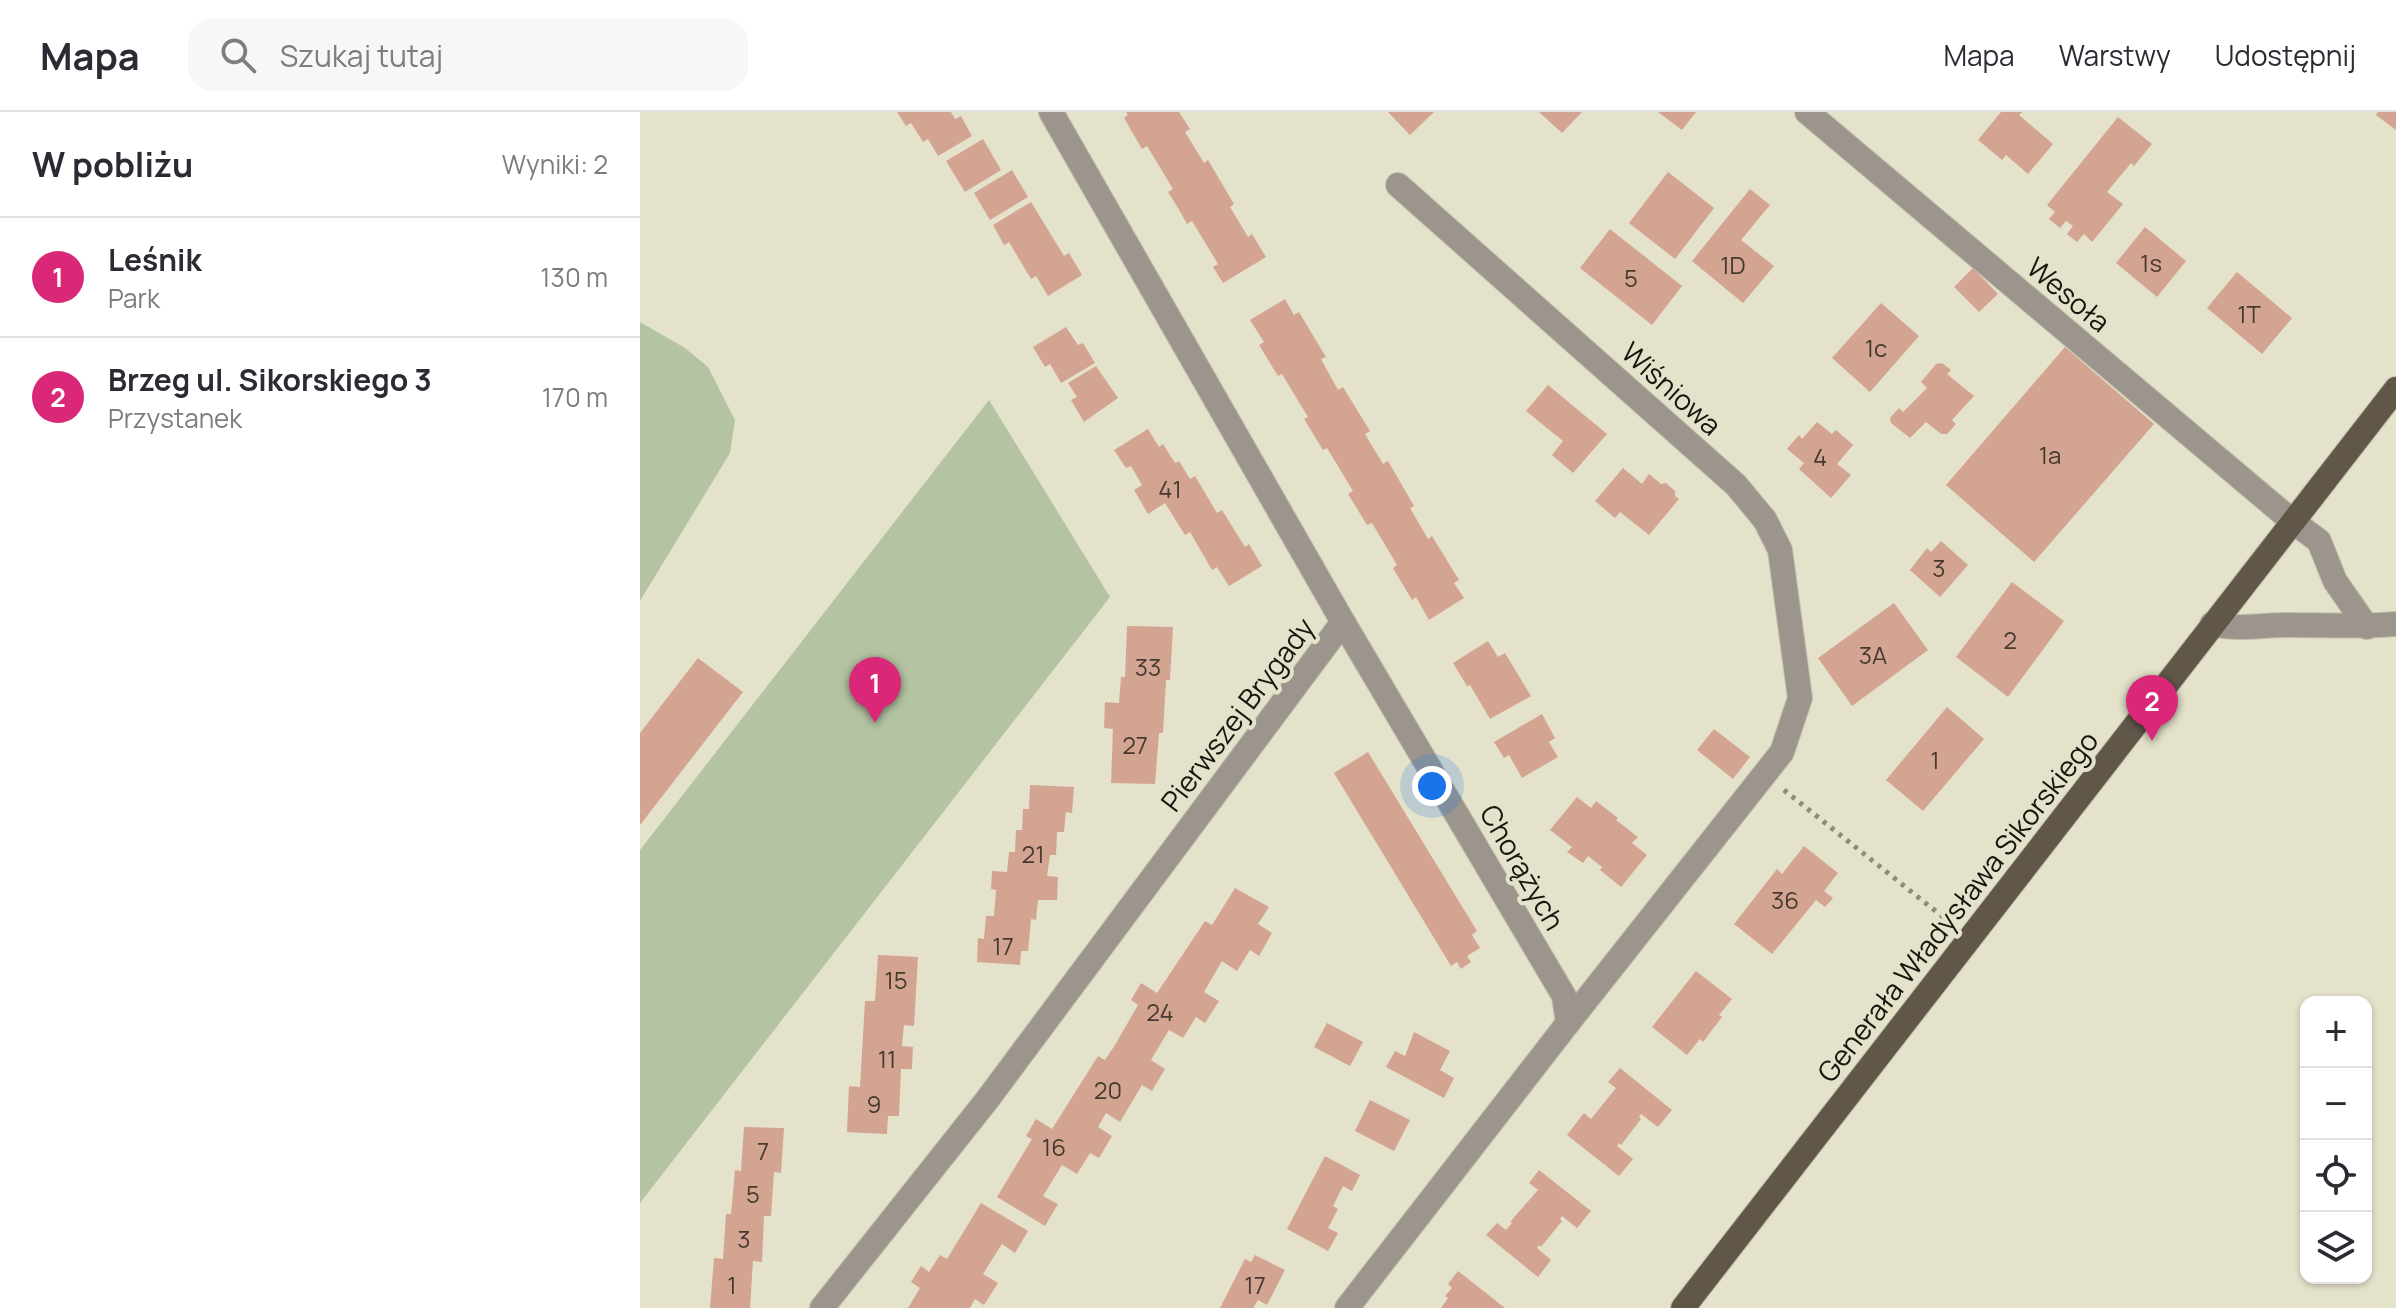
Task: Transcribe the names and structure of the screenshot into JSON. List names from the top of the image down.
{
  "streets": {
    "main road": ["Generała Władysława Sikorskiego"],
    "street": [
      "Wesoła",
      "Wiśniowa",
      "Pierwszej Brygady",
      "Chorążych"
    ]
  },
  "crossings": [
    ["Wesoła", "Generała Władysława Sikorskiego"],
    ["Pierwszej Brygady", "Chorążych"]
  ],
  "house_numbers": [
    "1s",
    "1D",
    "5",
    "1T",
    "1c",
    "1a",
    "4",
    "41",
    "3",
    "2",
    "3A",
    "33",
    "27",
    "1",
    "21",
    "36",
    "17",
    "15",
    "24",
    "11",
    "20",
    "9",
    "16",
    "7",
    "5",
    "3",
    "1",
    "17"
  ],
  "page": {
    "header": "Mapa",
    "search": "Szukaj tutaj",
    "nav": ["Mapa", "Warstwy", "Udostępnij"],
    "heading": ["W pobliżu", "Wyniki: 2"],
    "list": [
      {
        "mark": "1",
        "name": "Leśnik",
        "note": "Park",
        "value": "130 m"
      },
      {
        "mark": "2",
        "name": "Brzeg ul. Sikorskiego 3",
        "note": "Przystanek",
        "value": "170 m"
      }
    ],
    "pins": ["1", "2"],
    "map_buttons": ["+", "−"]
  }
}
